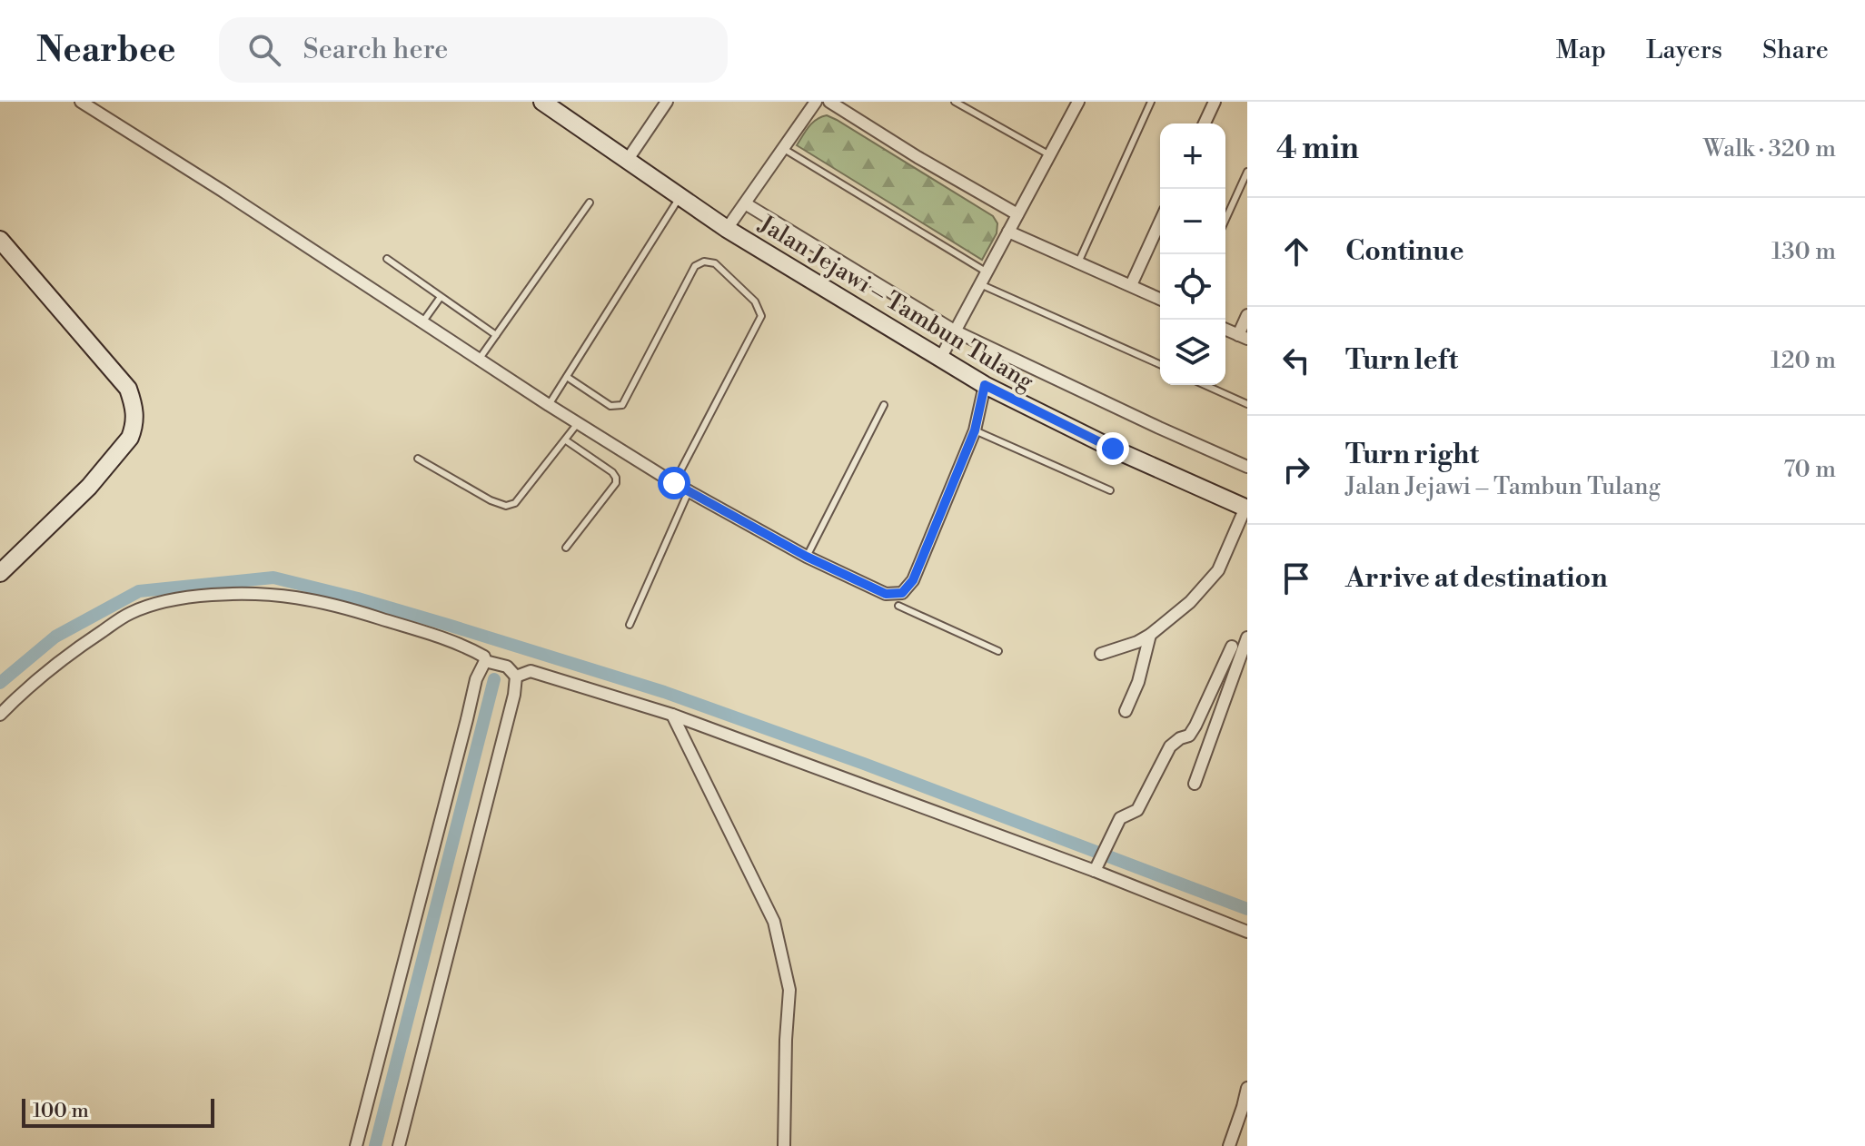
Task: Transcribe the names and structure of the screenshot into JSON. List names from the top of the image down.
{
  "streets": {
    "street": ["Jalan Jejawi – Tambun Tulang"]
  },
  "scale_bar": "100 m",
  "page": {
    "header": "Nearbee",
    "search": "Search here",
    "nav": ["Map", "Layers", "Share"],
    "heading": ["4 min", "Walk · 320 m"],
    "map_buttons": ["+", "−"],
    "list": [
      ["Continue", "130 m"],
      ["Turn left", "120 m"],
      ["Turn right", "Jalan Jejawi – Tambun Tulang", "70 m"],
      "Arrive at destination"
    ],
    "scale": "100 m"
  }
}
